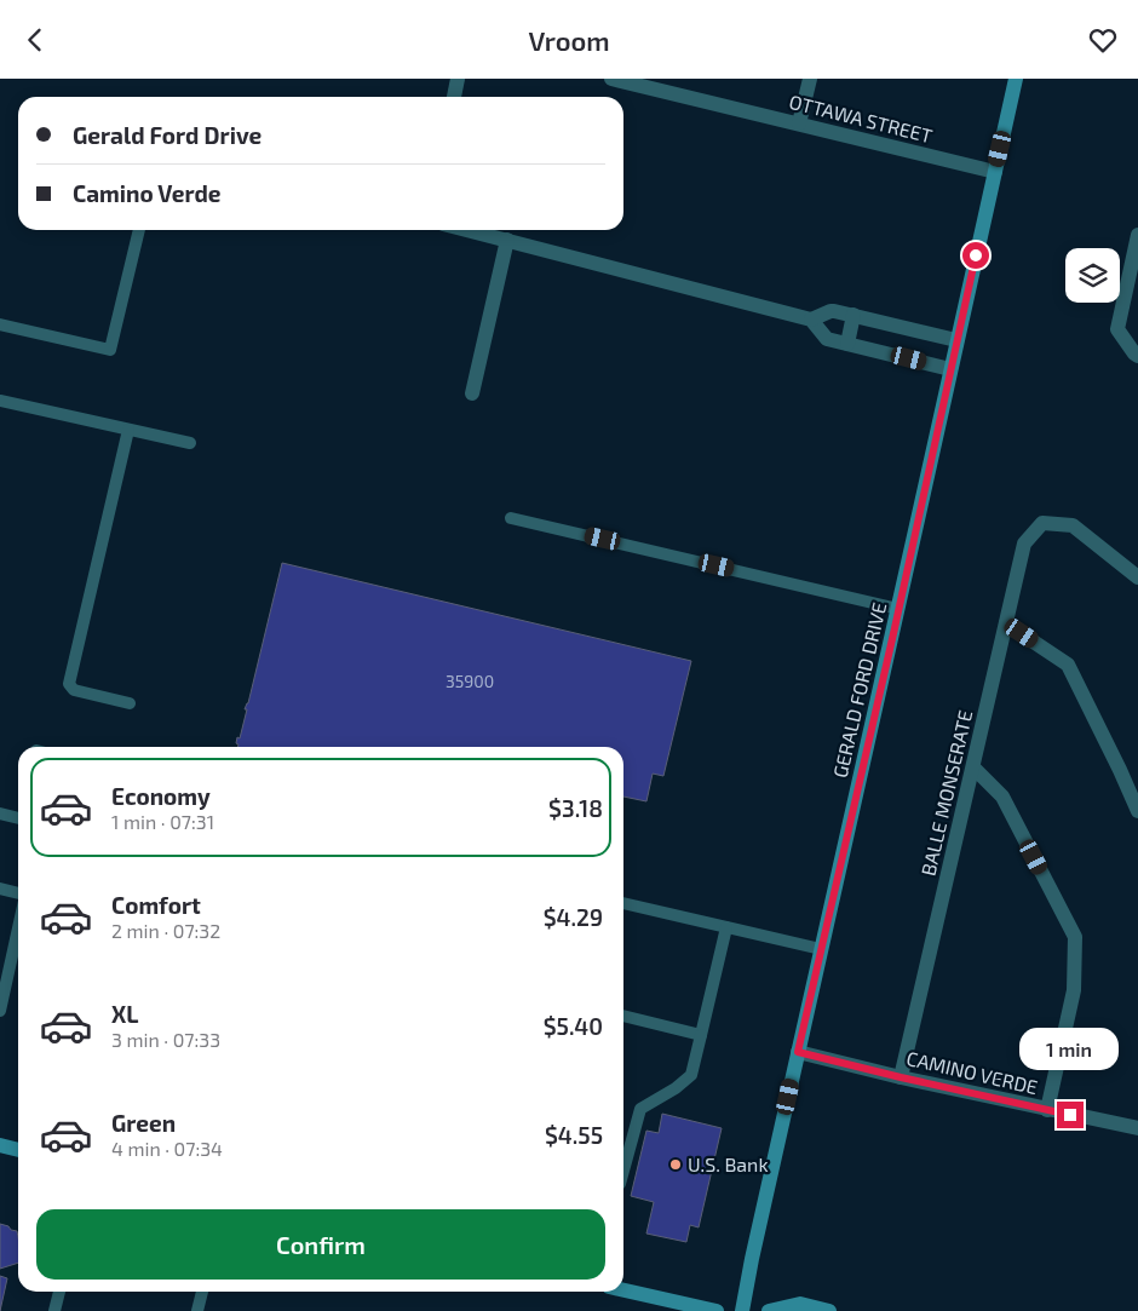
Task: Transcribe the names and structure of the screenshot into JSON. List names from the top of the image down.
{
  "streets": {
    "main road": ["GERALD FORD DRIVE"],
    "street": ["OTTAWA STREET", "BALLE MONSERATE", "CAMINO VERDE"]
  },
  "crossings": [
    ["OTTAWA STREET", "GERALD FORD DRIVE"],
    ["GERALD FORD DRIVE", "CAMINO VERDE"],
    ["BALLE MONSERATE", "CAMINO VERDE"]
  ],
  "places": ["U.S. Bank"],
  "house_numbers": ["35900"],
  "page": {
    "header": "Vroom",
    "banner": ["Gerald Ford Drive", "Camino Verde"],
    "list": [
      {
        "name": "Economy",
        "note": "1 min · 07:31",
        "value": "$3.18"
      },
      {
        "name": "Comfort",
        "note": "2 min · 07:32",
        "value": "$4.29"
      },
      {
        "name": "XL",
        "note": "3 min · 07:33",
        "value": "$5.40"
      },
      {
        "name": "Green",
        "note": "4 min · 07:34",
        "value": "$4.55"
      }
    ],
    "bubble": "1 min",
    "buttons": "Confirm"
  }
}
